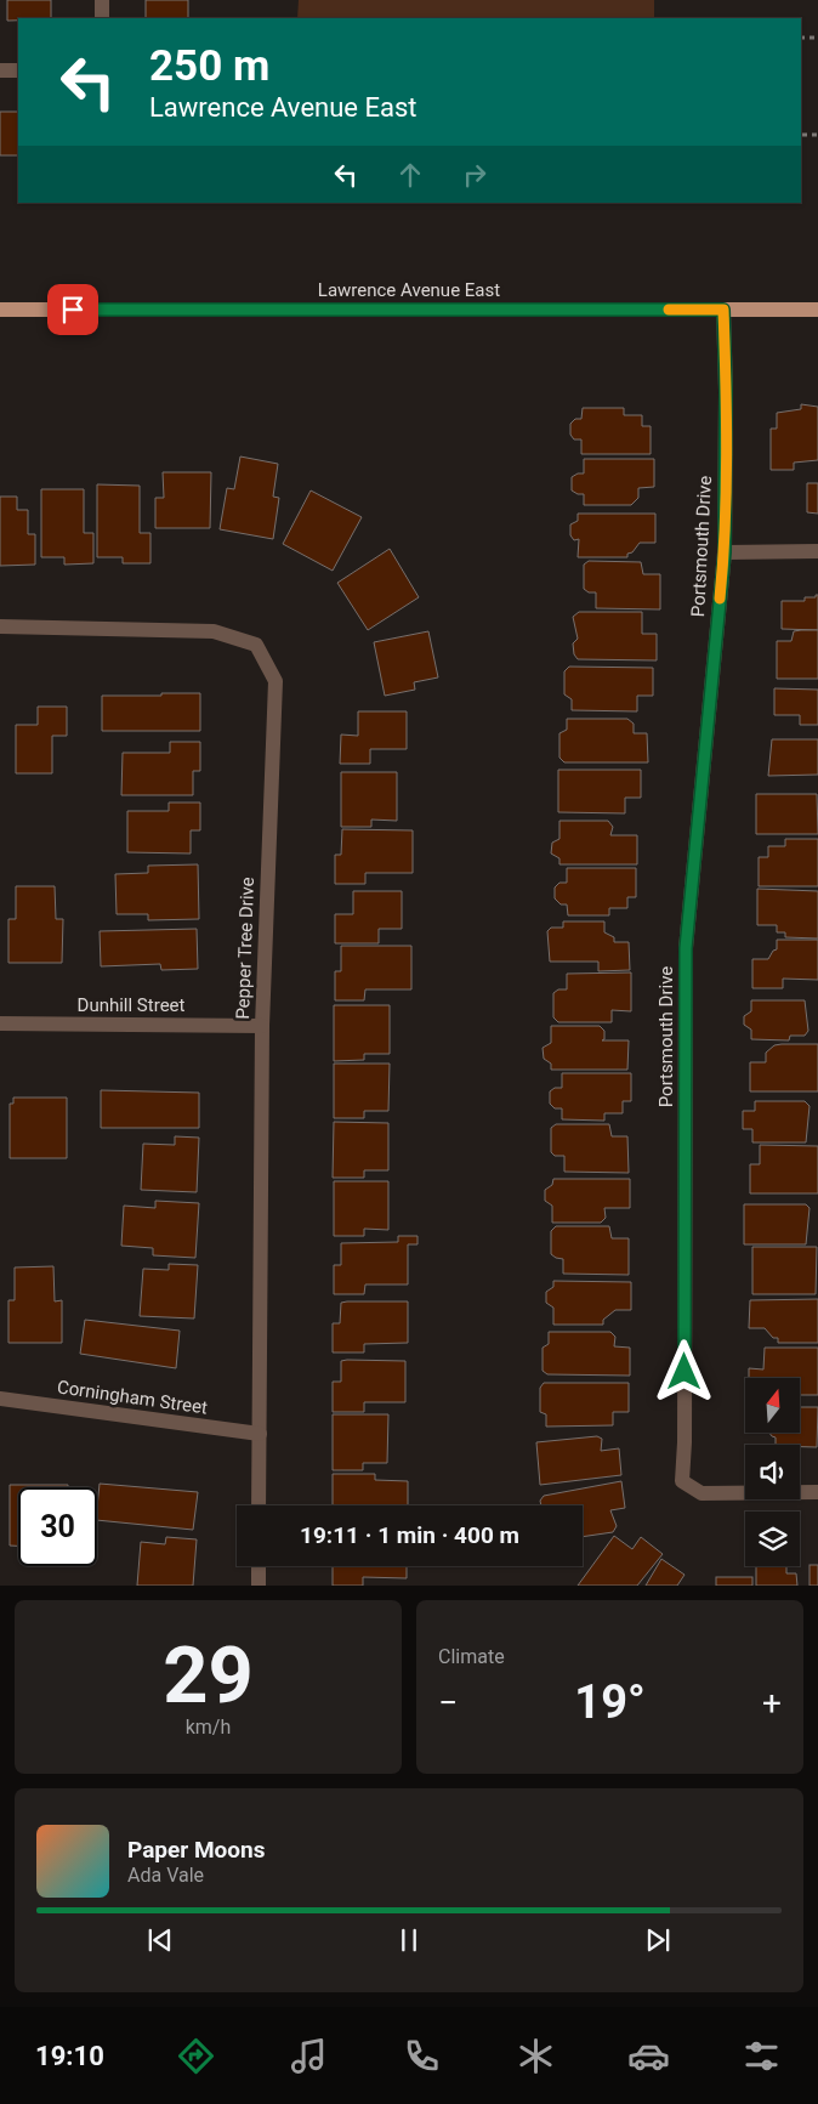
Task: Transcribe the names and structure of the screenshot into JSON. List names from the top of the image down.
{
  "streets": {
    "main road": ["Lawrence Avenue East"],
    "street": [
      "Portsmouth Drive",
      "Pepper Tree Drive",
      "Dunhill Street",
      "Corningham Street"
    ]
  },
  "crossings": [
    ["Lawrence Avenue East", "Portsmouth Drive"],
    ["Pepper Tree Drive", "Dunhill Street"],
    ["Pepper Tree Drive", "Corningham Street"]
  ],
  "north": "top",
  "page": {
    "turn": ["250 m", "Lawrence Avenue East"],
    "limit": "30",
    "trip": "19:11 · 1 min · 400 m",
    "tile": [
      ["29", "km/h"],
      "Climate"
    ],
    "heat": ["−", "19°", "+"],
    "song": ["Paper Moons", "Ada Vale"],
    "tabs": "19:10"
  }
}
